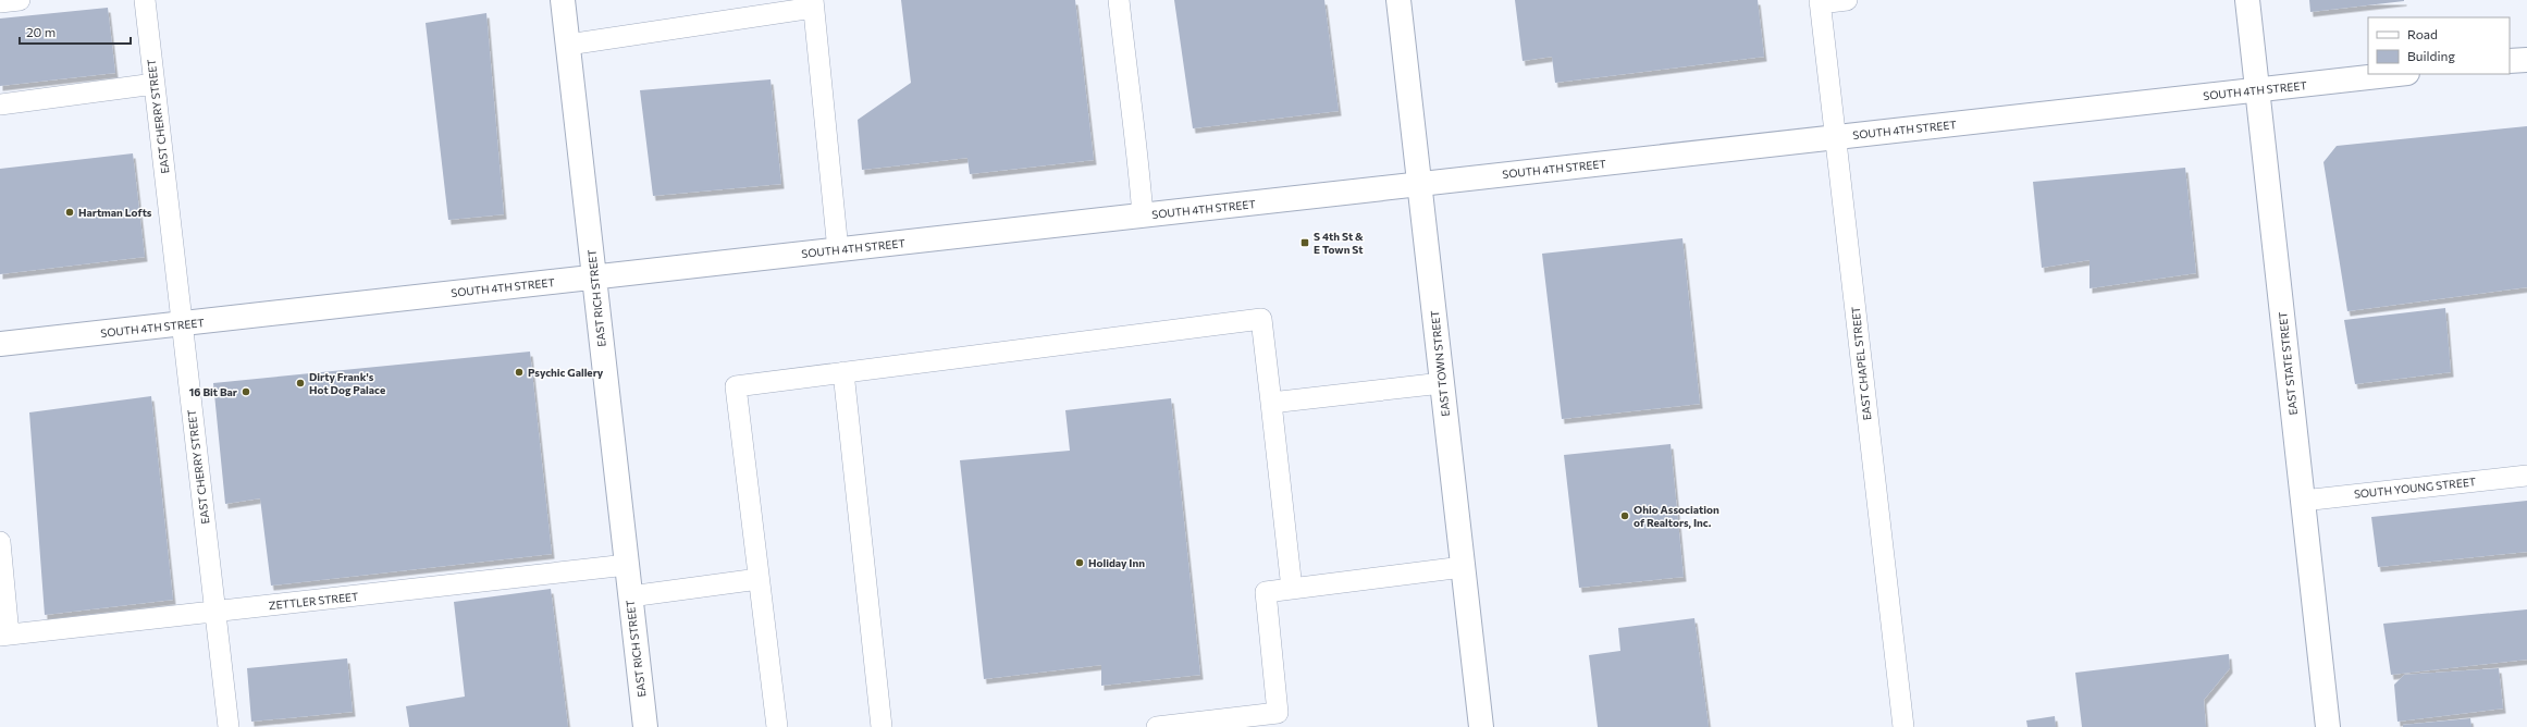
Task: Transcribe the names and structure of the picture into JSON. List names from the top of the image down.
{
  "streets": {
    "main road": [
      "SOUTH 4TH STREET",
      "EAST RICH STREET",
      "EAST TOWN STREET",
      "EAST STATE STREET"
    ],
    "lane": [
      "EAST CHERRY STREET",
      "EAST CHAPEL STREET",
      "SOUTH YOUNG STREET",
      "ZETTLER STREET"
    ]
  },
  "crossings": [
    ["SOUTH 4TH STREET", "EAST CHERRY STREET"],
    ["SOUTH 4TH STREET", "EAST RICH STREET"],
    ["SOUTH 4TH STREET", "EAST TOWN STREET"],
    ["SOUTH 4TH STREET", "EAST CHAPEL STREET"],
    ["SOUTH 4TH STREET", "EAST STATE STREET"],
    ["EAST CHERRY STREET", "ZETTLER STREET"],
    ["EAST RICH STREET", "ZETTLER STREET"],
    ["EAST STATE STREET", "SOUTH YOUNG STREET"]
  ],
  "places": {
    "other": [
      "Hartman Lofts",
      "Psychic Gallery",
      "Dirty Frank's Hot Dog Palace",
      "16 Bit Bar",
      "Ohio Association of Realtors, Inc.",
      "Holiday Inn"
    ],
    "transit": ["S 4th St & E Town St"]
  },
  "legend": ["Road", "Building"],
  "scale_bar": "20 m"
}
